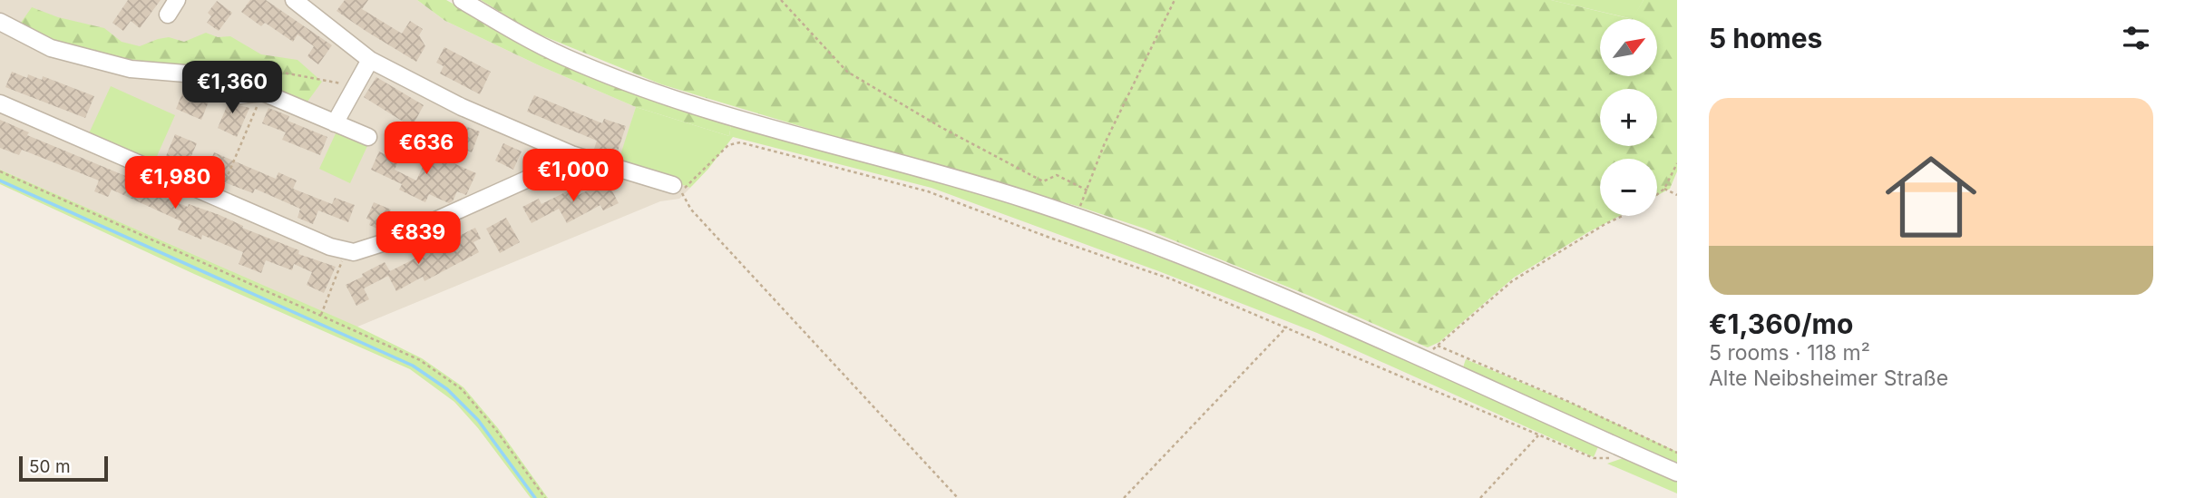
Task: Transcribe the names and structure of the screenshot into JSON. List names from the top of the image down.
{
  "scale_bar": "50 m",
  "north": "top right",
  "page": {
    "heading": "5 homes",
    "map_buttons": ["+", "−"],
    "price": [
      "€1,360",
      "€636",
      "€1,000",
      "€1,980",
      "€839"
    ],
    "list": [
      {
        "name": "€1,360/mo",
        "note": "5 rooms · 118 m² · Alte Neibsheimer Straße"
      }
    ],
    "scale": "50 m"
  }
}
